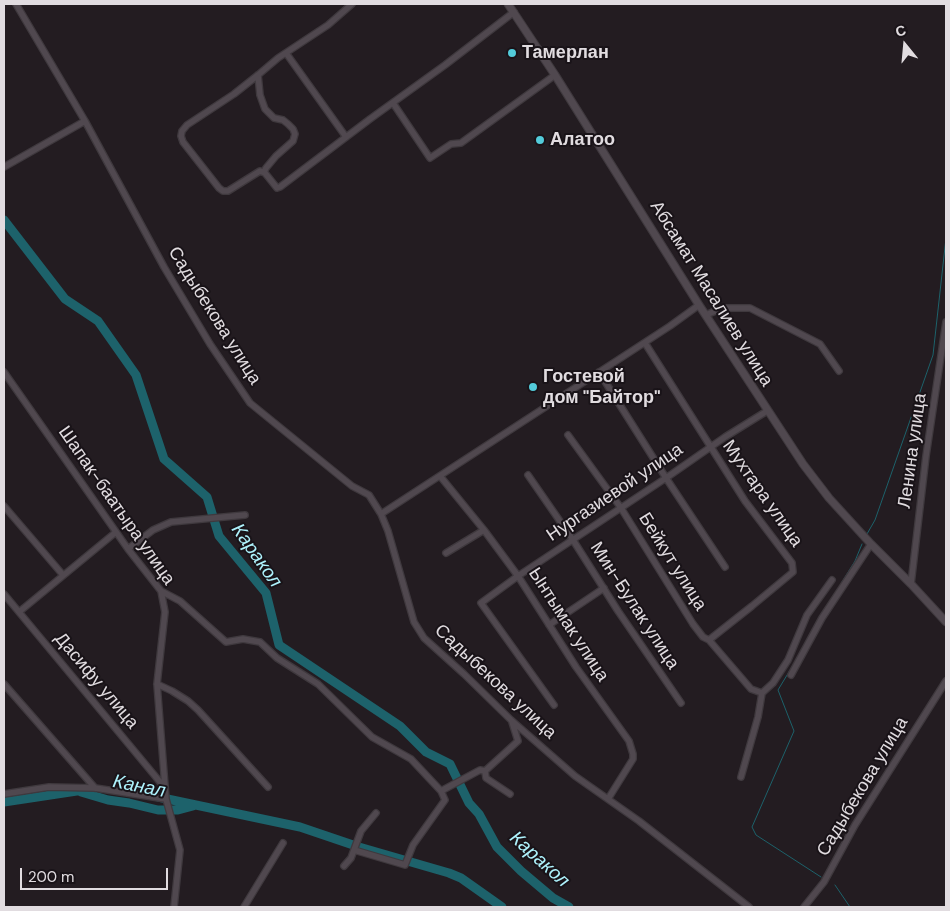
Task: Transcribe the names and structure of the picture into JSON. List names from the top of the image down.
{
  "streets": {
    "street": [
      "Абсамат Масалиев улица",
      "Садыбекова улица",
      "Ленина улица",
      "Нургазиевой улица",
      "Мухтара улица",
      "Шапак-баатыра улица",
      "Бейкут улица",
      "Мин-Булак улица",
      "Ынтымак улица",
      "Дасифу улица"
    ]
  },
  "crossings": [
    ["Абсамат Масалиев улица", "Ленина улица"],
    ["Абсамат Масалиев улица", "Нургазиевой улица"],
    ["Садыбекова улица", "Ынтымак улица"],
    ["Нургазиевой улица", "Мухтара улица"],
    ["Нургазиевой улица", "Бейкут улица"],
    ["Нургазиевой улица", "Мин-Булак улица"],
    ["Нургазиевой улица", "Ынтымак улица"],
    ["Мухтара улица", "Бейкут улица"],
    ["Шапак-баатыра улица", "Дасифу улица"]
  ],
  "water": ["Каракол", "Канал"],
  "places": ["Тамерлан", "Алатоо", "Гостевой дом \"Байтор\""],
  "scale_bar": "200 m",
  "north": "top"
}
